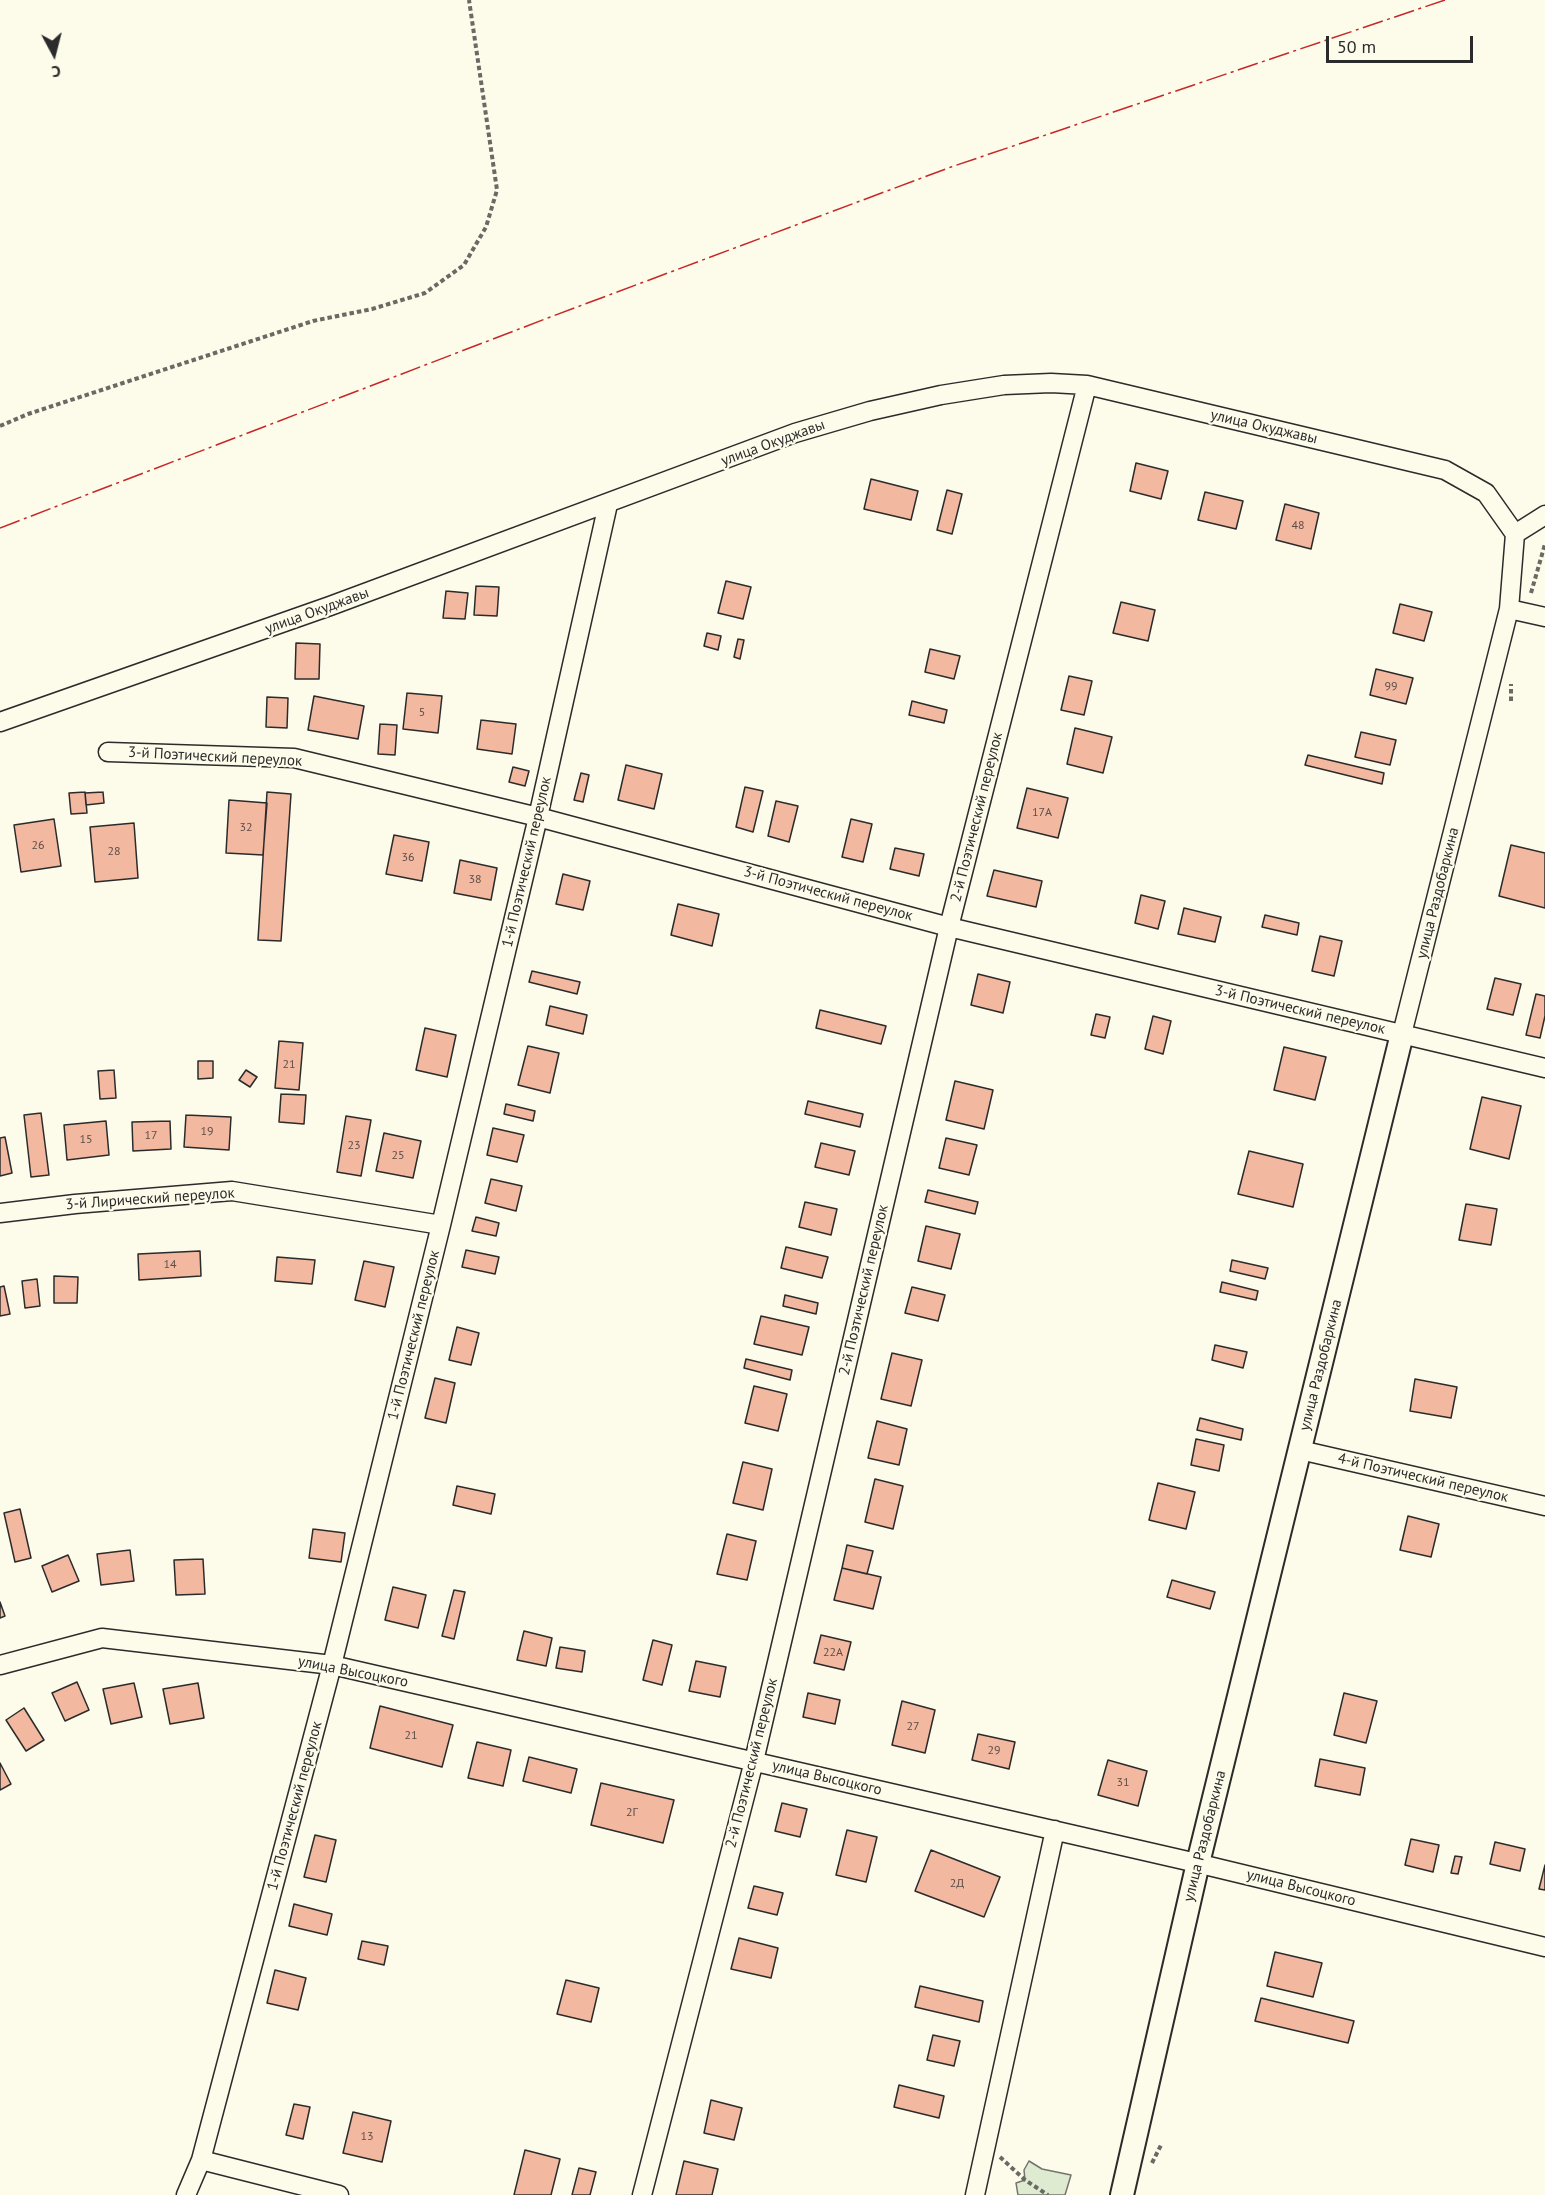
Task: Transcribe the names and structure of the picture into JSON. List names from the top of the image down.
{
  "streets": {
    "street": [
      "улица Окуджавы",
      "3-й Поэтический переулок",
      "2-й Поэтический переулок",
      "1-й Поэтический переулок",
      "улица Раздобаркина",
      "3-й Лирический переулок",
      "4-й Поэтический переулок",
      "улица Высоцкого"
    ]
  },
  "crossings": [
    ["улица Окуджавы", "2-й Поэтический переулок"],
    ["улица Окуджавы", "1-й Поэтический переулок"],
    ["улица Окуджавы", "улица Раздобаркина"],
    ["3-й Поэтический переулок", "2-й Поэтический переулок"],
    ["3-й Поэтический переулок", "1-й Поэтический переулок"],
    ["3-й Поэтический переулок", "улица Раздобаркина"],
    ["2-й Поэтический переулок", "улица Высоцкого"],
    ["1-й Поэтический переулок", "3-й Лирический переулок"],
    ["1-й Поэтический переулок", "улица Высоцкого"],
    ["улица Раздобаркина", "4-й Поэтический переулок"],
    ["улица Раздобаркина", "улица Высоцкого"]
  ],
  "house_numbers": [
    "48",
    "99",
    "5",
    "17А",
    "32",
    "26",
    "28",
    "36",
    "38",
    "21",
    "19",
    "17",
    "15",
    "23",
    "25",
    "14",
    "22А",
    "27",
    "21",
    "29",
    "31",
    "2Г",
    "2Д",
    "13"
  ],
  "scale_bar": "50 m",
  "north": "bottom"
}
